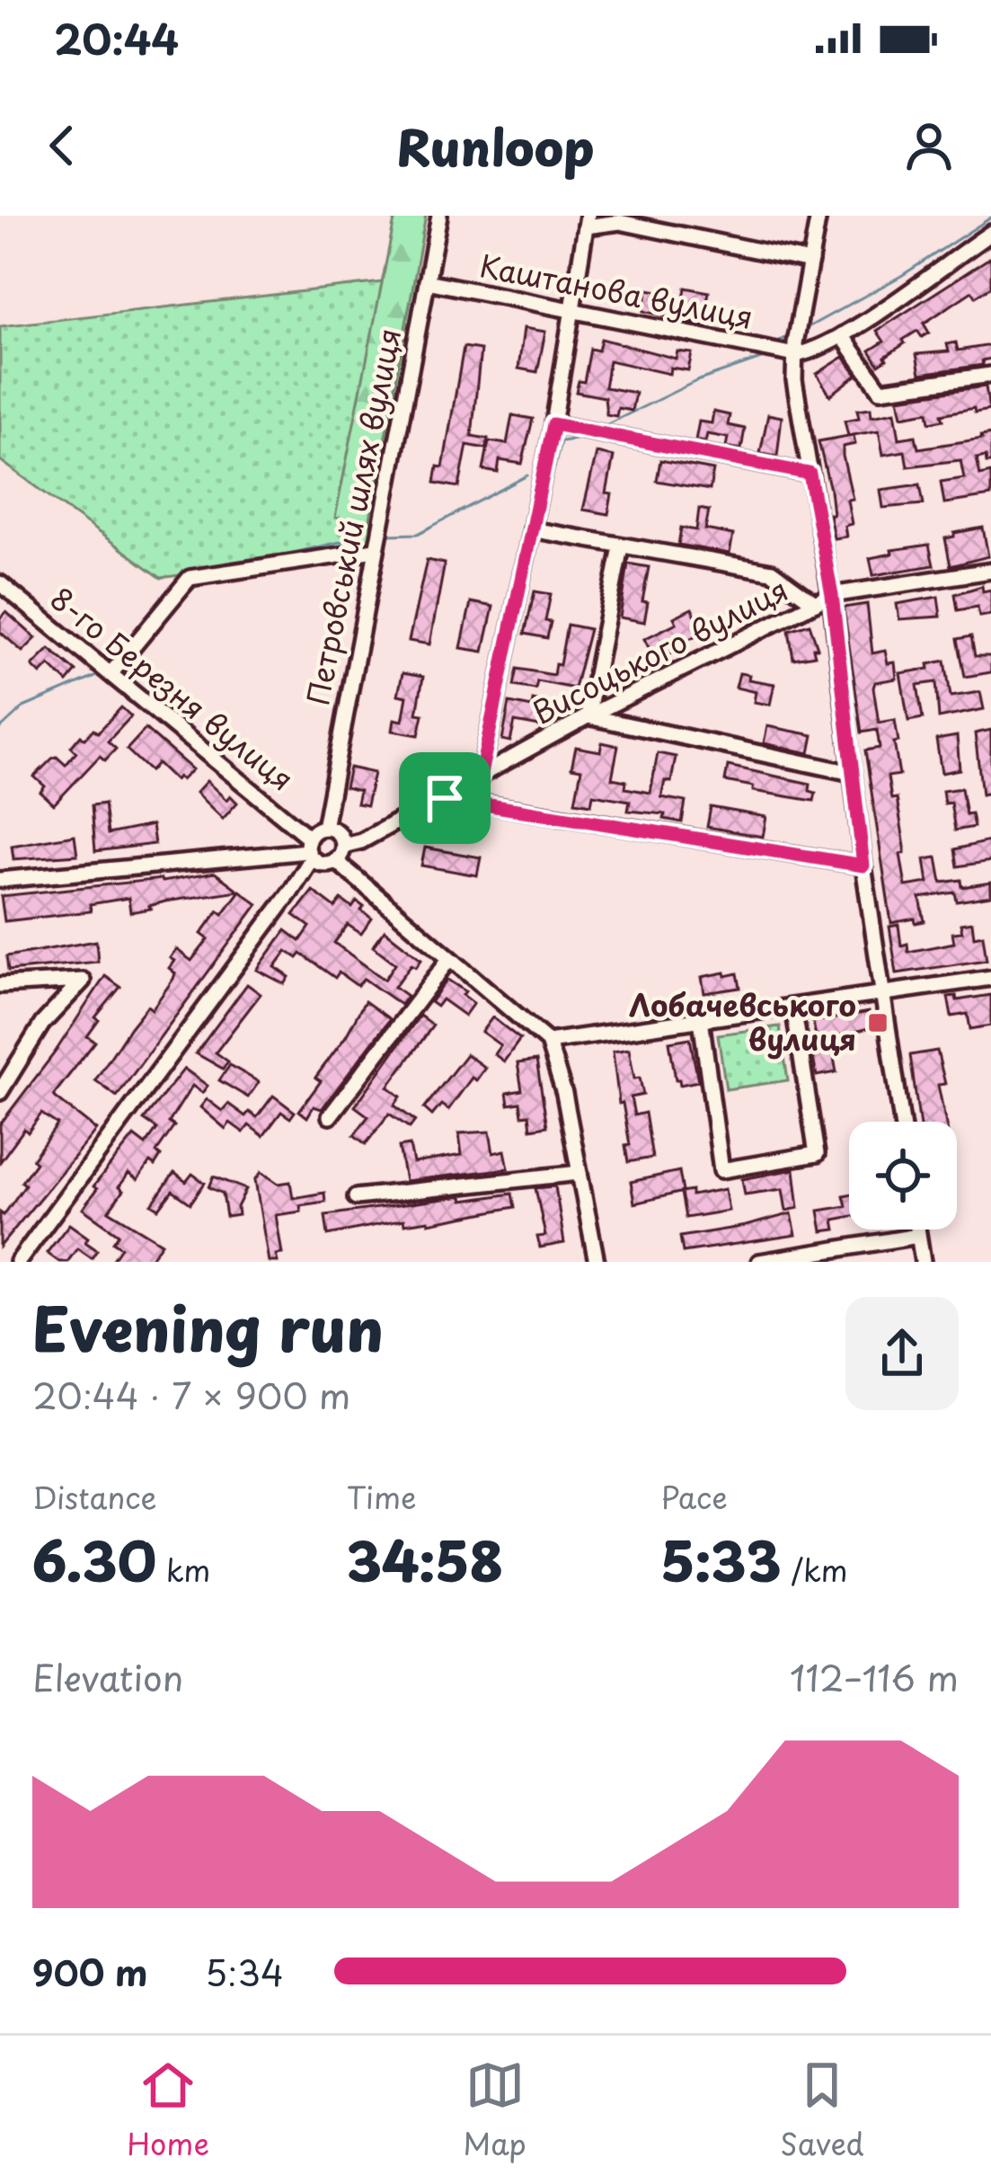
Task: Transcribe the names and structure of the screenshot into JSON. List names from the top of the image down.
{
  "streets": {
    "street": [
      "Каштанова вулиця",
      "Петровський шлях вулиця",
      "Висоцького вулиця",
      "8-го Березня вулиця"
    ]
  },
  "crossings": [
    ["Каштанова вулиця", "Петровський шлях вулиця"],
    ["Петровський шлях вулиця", "Висоцького вулиця"],
    ["Петровський шлях вулиця", "8-го Березня вулиця"],
    ["Висоцького вулиця", "8-го Березня вулиця"]
  ],
  "places": {
    "transit": ["Лобачевського вулиця"]
  },
  "page": {
    "status": "20:44",
    "header": "Runloop",
    "heading": ["Evening run", "20:44 · 7 × 900 m"],
    "stats": [
      ["Distance", "6.30 km"],
      ["Time", "34:58"],
      ["Pace", "5:33 /km"]
    ],
    "chart": ["Elevation", "112–116 m"],
    "list": [
      {
        "name": "900 m",
        "note": "5:34"
      }
    ],
    "tabs": ["Home", "Map", "Saved"]
  }
}
